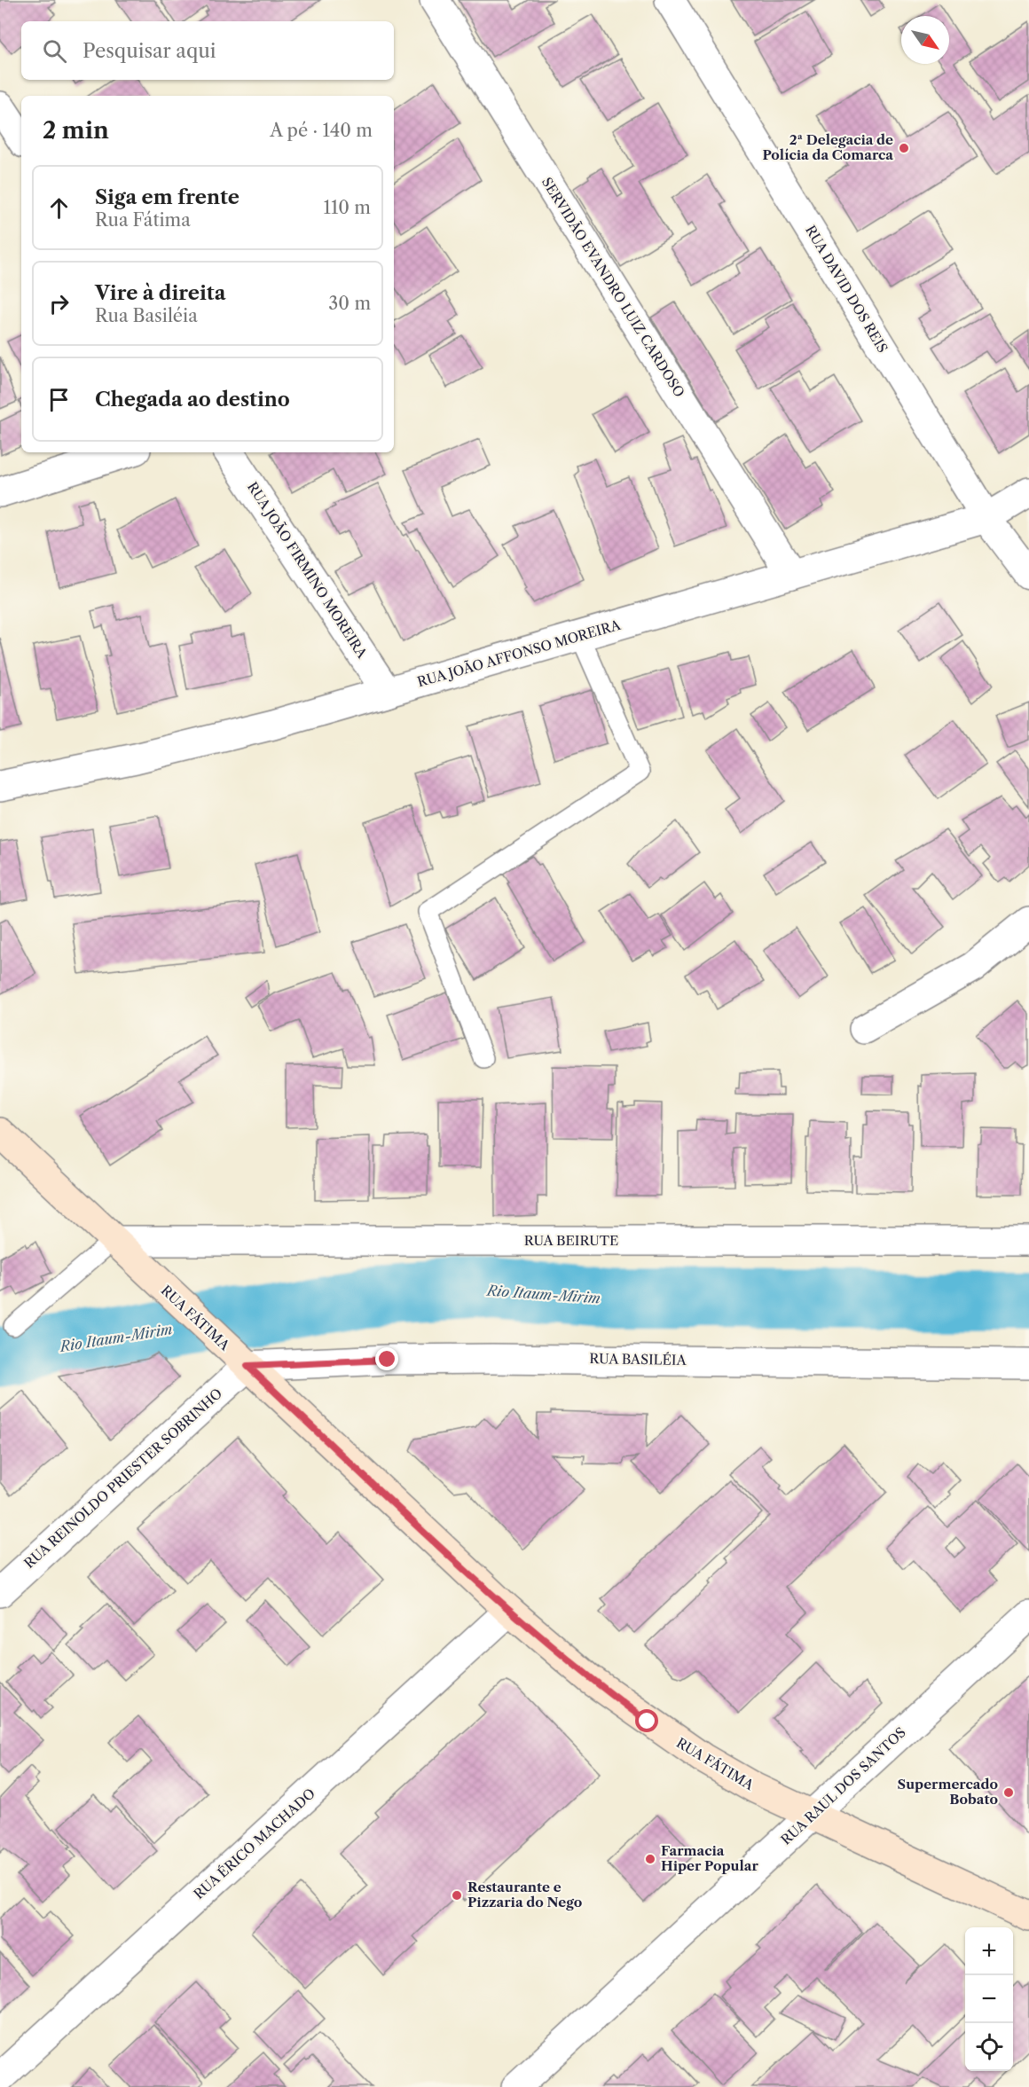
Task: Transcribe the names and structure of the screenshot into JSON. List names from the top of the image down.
{
  "streets": {
    "main road": ["RUA FÁTIMA"],
    "street": [
      "SERVIDÃO EVANDRO LUIZ CARDOSO",
      "RUA DAVID DOS REIS",
      "RUA JOÃO FIRMINO MOREIRA",
      "RUA JOÃO AFFONSO MOREIRA",
      "RUA BEIRUTE",
      "RUA BASILÉIA",
      "RUA REINOLDO PRIESTER SOBRINHO",
      "RUA RAUL DOS SANTOS",
      "RUA ÉRICO MACHADO"
    ]
  },
  "crossings": [
    ["SERVIDÃO EVANDRO LUIZ CARDOSO", "RUA JOÃO AFFONSO MOREIRA"],
    ["RUA DAVID DOS REIS", "RUA JOÃO AFFONSO MOREIRA"],
    ["RUA JOÃO FIRMINO MOREIRA", "RUA JOÃO AFFONSO MOREIRA"],
    ["RUA BEIRUTE", "RUA FÁTIMA"],
    ["RUA FÁTIMA", "RUA BASILÉIA"],
    ["RUA FÁTIMA", "RUA REINOLDO PRIESTER SOBRINHO"],
    ["RUA FÁTIMA", "RUA RAUL DOS SANTOS"],
    ["RUA FÁTIMA", "RUA ÉRICO MACHADO"],
    ["RUA BASILÉIA", "RUA REINOLDO PRIESTER SOBRINHO"]
  ],
  "water": ["Rio Itaum-Mirim"],
  "places": [
    "2ª Delegacia de Polícia da Comarca",
    "Supermercado Bobato",
    "Farmacia Hiper Popular",
    "Restaurante e Pizzaria do Nego"
  ],
  "north": "bottom right",
  "page": {
    "search": "Pesquisar aqui",
    "heading": ["2 min", "A pé · 140 m"],
    "list": [
      ["Siga em frente", "Rua Fátima", "110 m"],
      ["Vire à direita", "Rua Basiléia", "30 m"],
      "Chegada ao destino"
    ],
    "map_buttons": ["+", "−"]
  }
}
